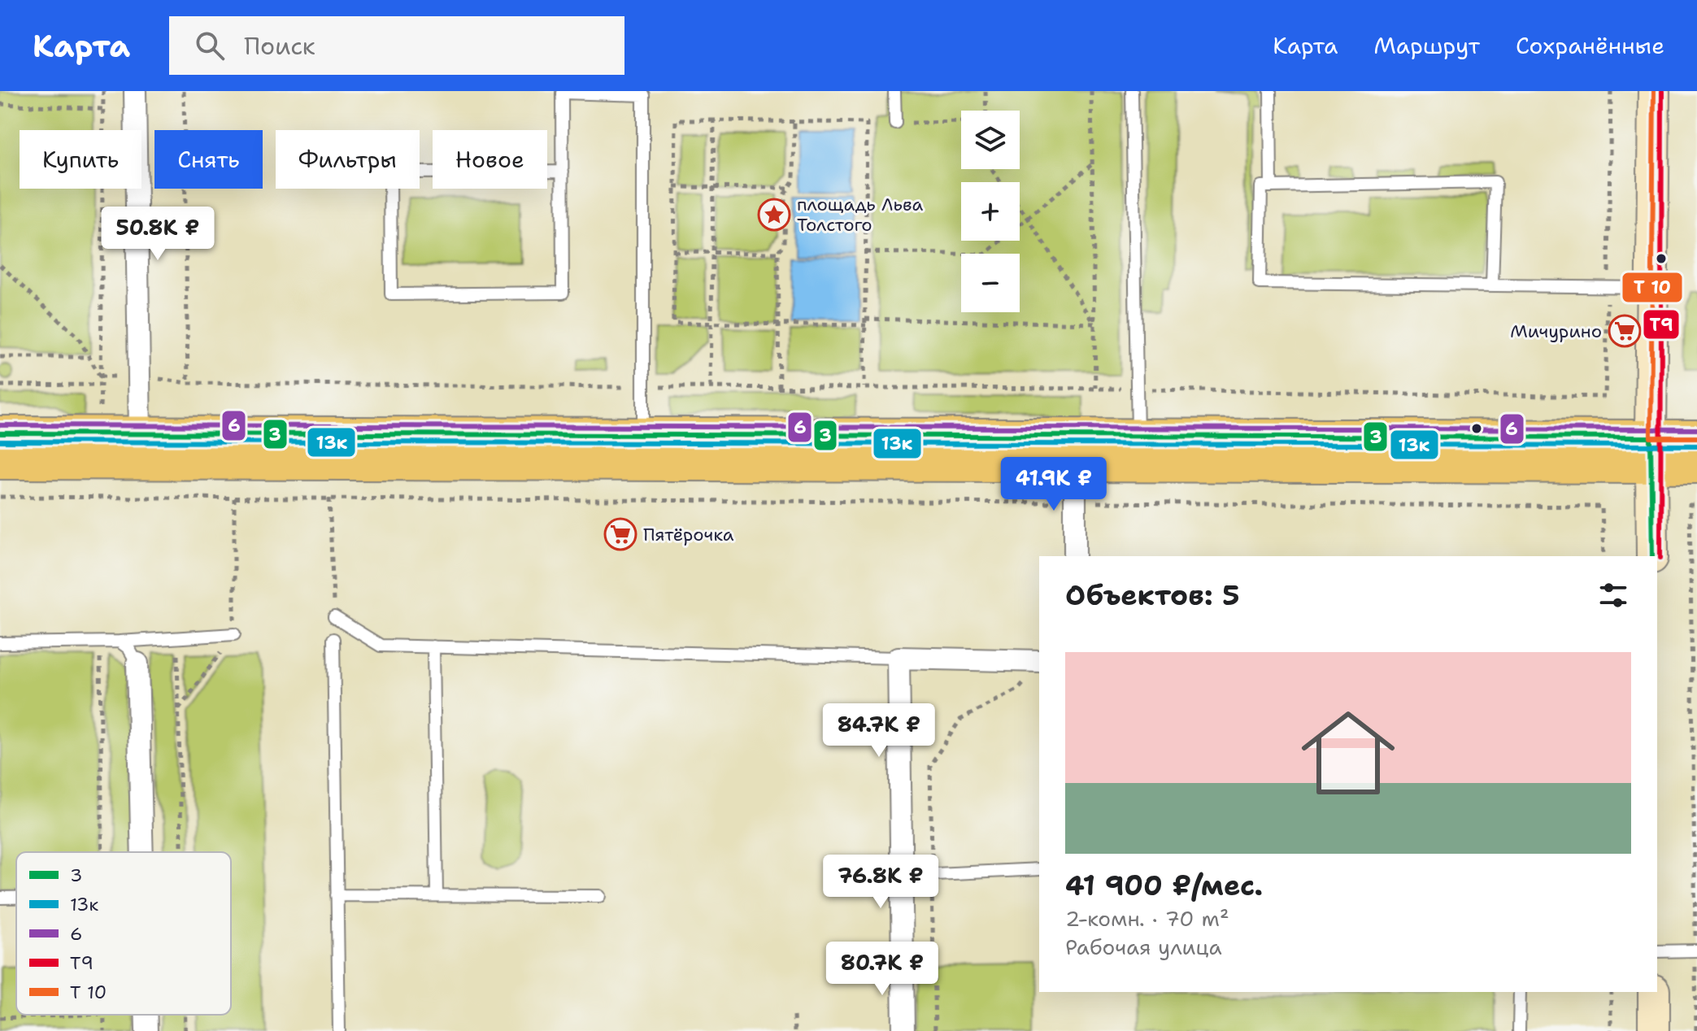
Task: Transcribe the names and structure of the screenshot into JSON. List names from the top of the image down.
{
  "places": {
    "place": ["площадь Льва Толстого"],
    "supermarket": ["Мичурино", "Пятёрочка"]
  },
  "lines": [
    "transit line Т9",
    "transit line 6",
    "transit line 3",
    "transit line 13к"
  ],
  "legend": [
    "3",
    "13к",
    "6",
    "Т9",
    "Т 10"
  ],
  "page": {
    "header": "Карта",
    "search": "Поиск",
    "nav": ["Карта", "Маршрут", "Сохранённые"],
    "map_buttons": ["+", "−"],
    "chip": [
      "Купить",
      "Снять",
      "Фильтры",
      "Новое"
    ],
    "price": [
      "50.8K ₽",
      "41.9K ₽",
      "84.7K ₽",
      "76.8K ₽",
      "80.7K ₽"
    ],
    "heading": "Объектов: 5",
    "list": [
      {
        "name": "41 900 ₽/мес.",
        "note": "2-комн. · 70 m² · Рабочая улица"
      }
    ]
  }
}
